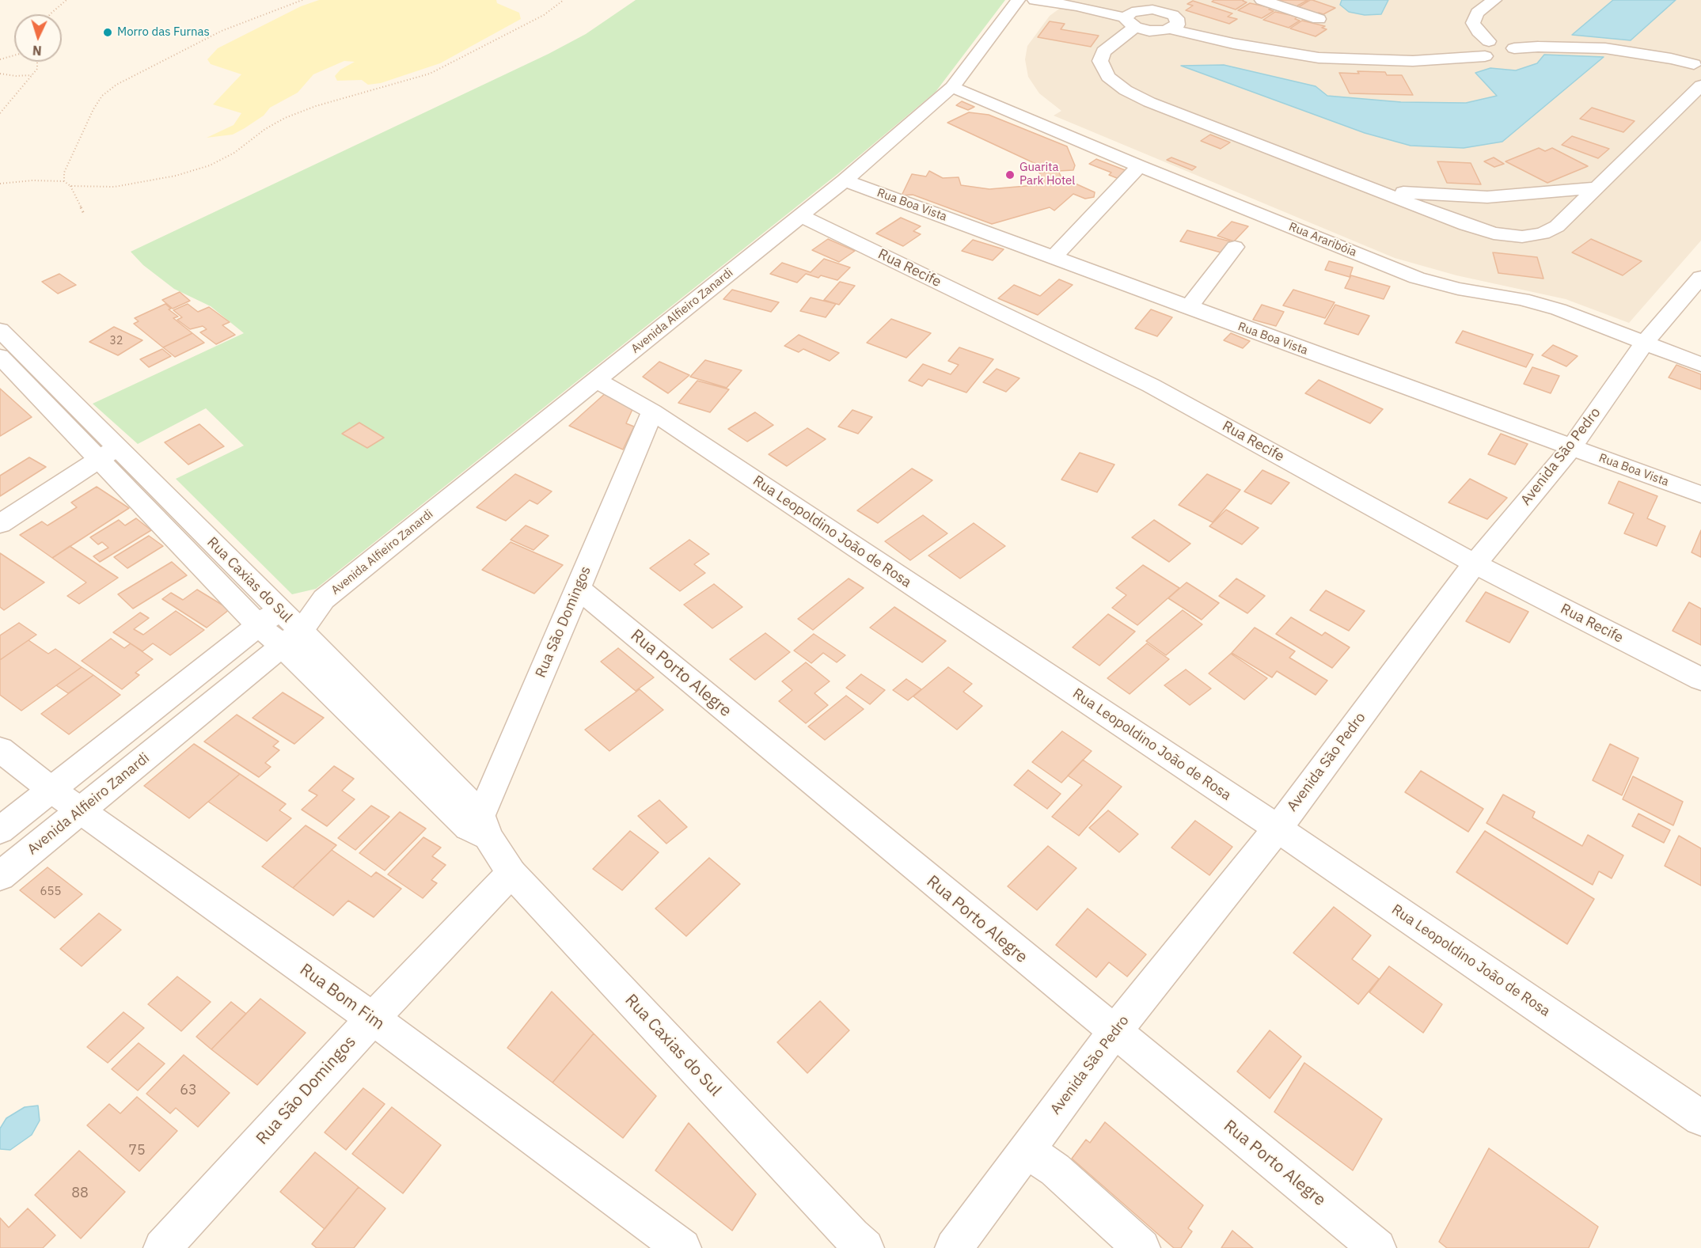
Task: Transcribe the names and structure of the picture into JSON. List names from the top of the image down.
{
  "streets": {
    "street": [
      "Rua Boa Vista",
      "Rua Araribóia",
      "Rua Recife",
      "Avenida Alfieiro Zanardi",
      "Avenida São Pedro",
      "Rua Leopoldino João de Rosa",
      "Rua Caxias do Sul",
      "Rua São Domingos",
      "Rua Porto Alegre",
      "Rua Bom Fim"
    ]
  },
  "crossings": [
    ["Rua Boa Vista", "Avenida Alfieiro Zanardi"],
    ["Rua Boa Vista", "Avenida São Pedro"],
    ["Rua Araribóia", "Avenida Alfieiro Zanardi"],
    ["Rua Araribóia", "Avenida São Pedro"],
    ["Rua Recife", "Avenida Alfieiro Zanardi"],
    ["Rua Recife", "Avenida São Pedro"],
    ["Avenida Alfieiro Zanardi", "Rua Leopoldino João de Rosa"],
    ["Avenida Alfieiro Zanardi", "Rua Caxias do Sul"],
    ["Avenida Alfieiro Zanardi", "Rua Bom Fim"],
    ["Avenida São Pedro", "Rua Leopoldino João de Rosa"],
    ["Avenida São Pedro", "Rua Porto Alegre"],
    ["Rua Leopoldino João de Rosa", "Rua São Domingos"],
    ["Rua Caxias do Sul", "Rua São Domingos"],
    ["Rua São Domingos", "Rua Porto Alegre"],
    ["Rua São Domingos", "Rua Bom Fim"]
  ],
  "places": ["Morro das Furnas", "Guarita Park Hotel"],
  "house_numbers": [
    "32",
    "655",
    "63",
    "75",
    "88"
  ],
  "north": "bottom"
}
